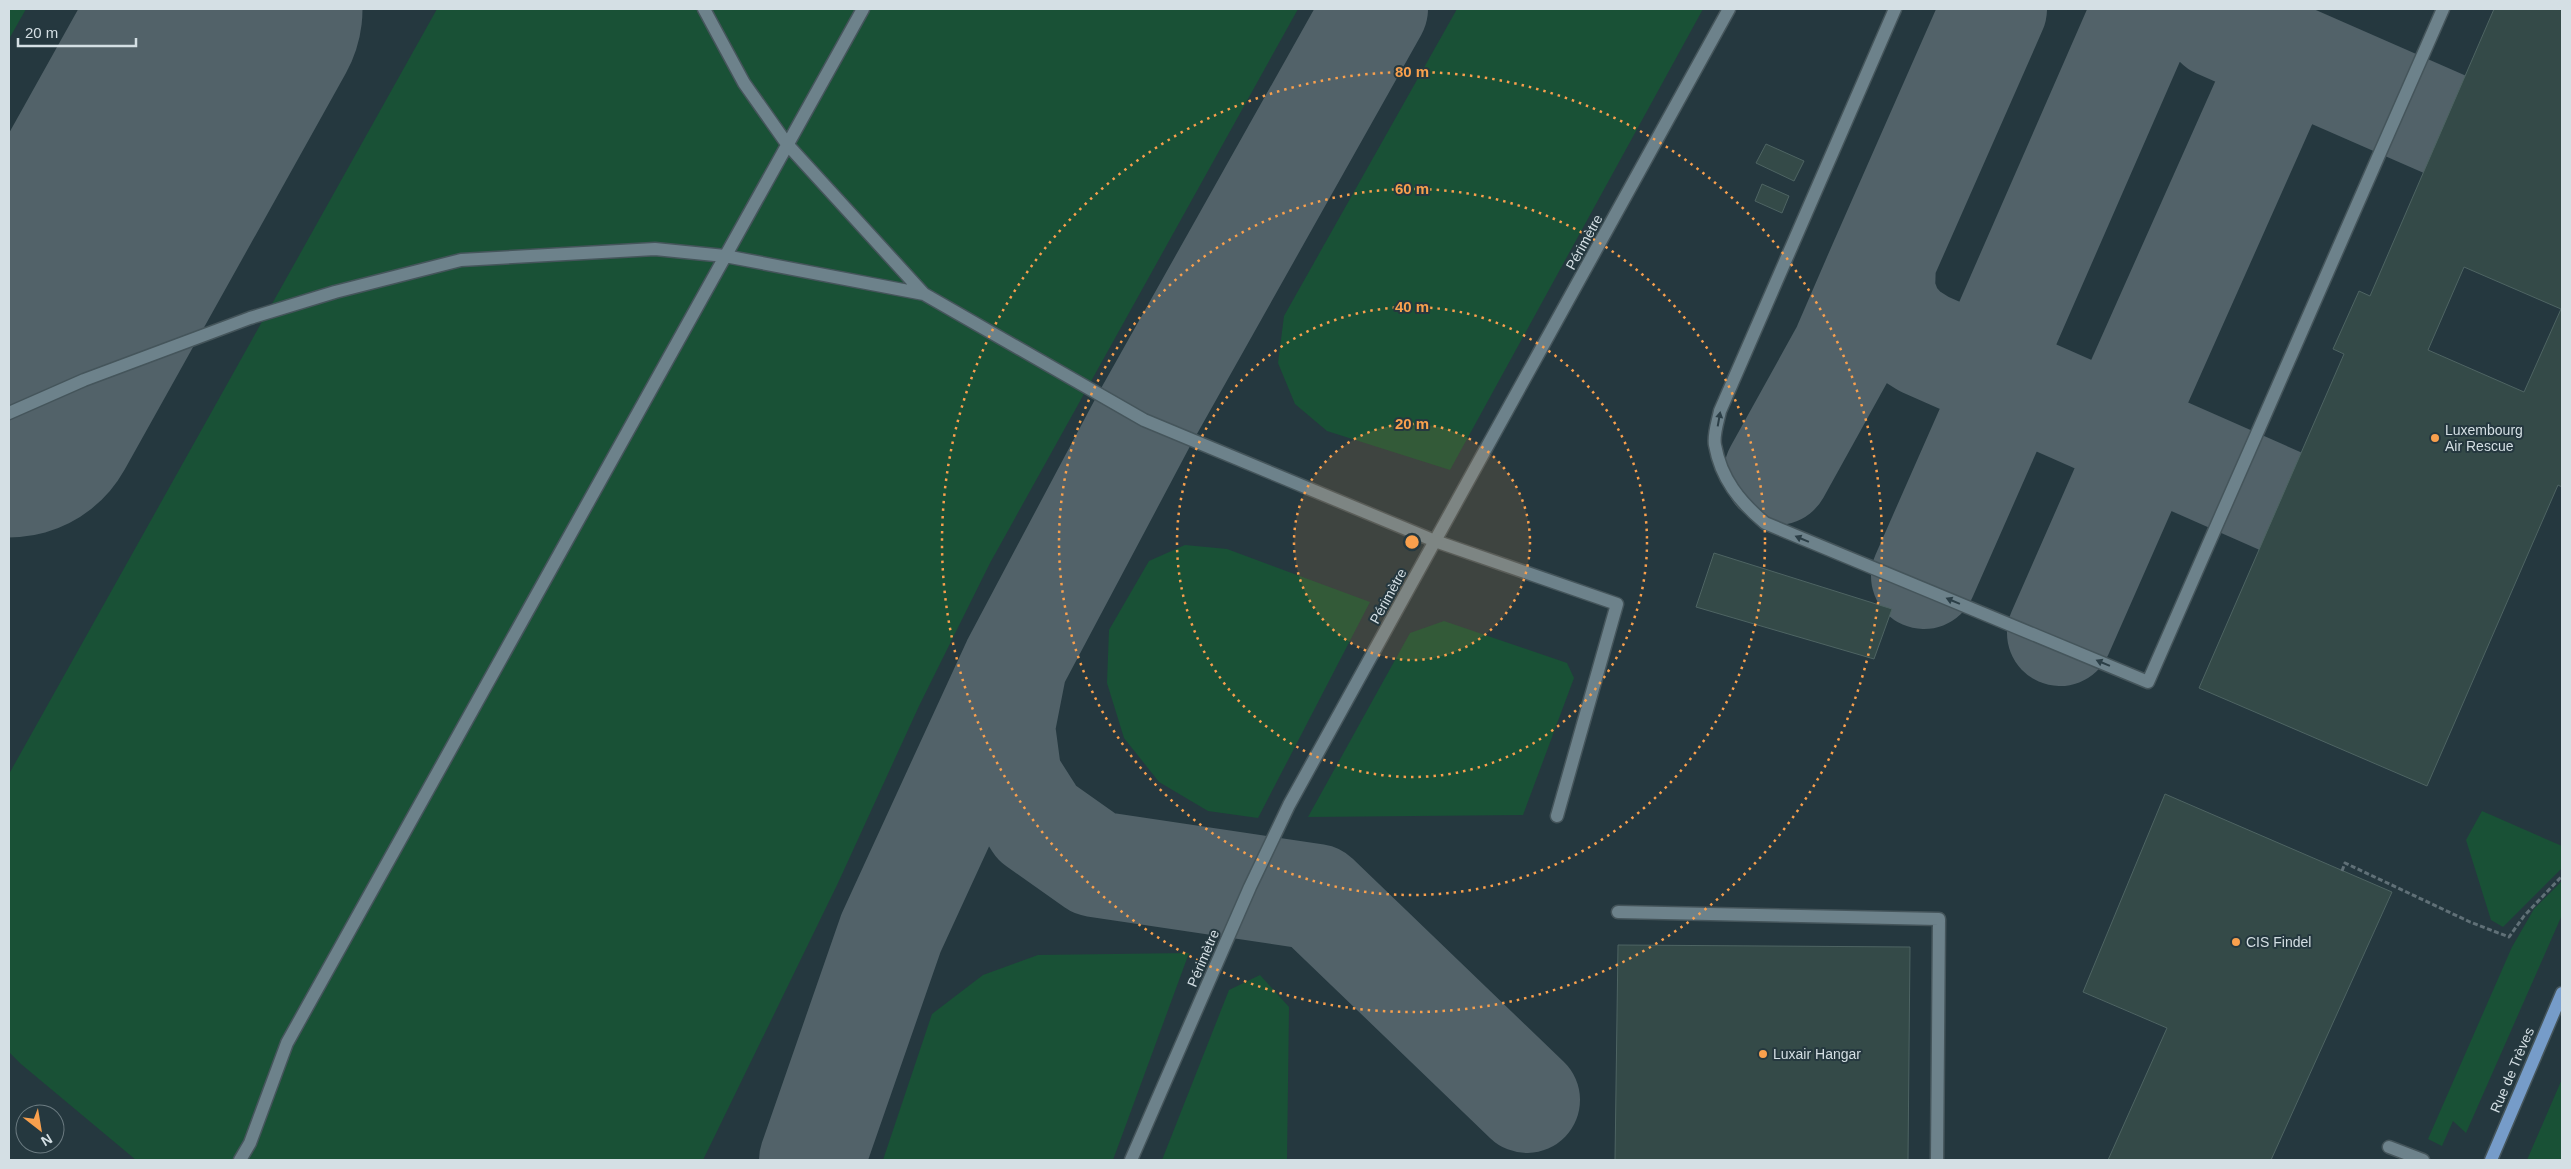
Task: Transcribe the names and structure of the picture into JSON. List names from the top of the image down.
{
  "streets": {
    "main road": ["Rue de Trèves"],
    "lane": ["Périmètre"]
  },
  "places": ["Luxembourg Air Rescue", "CIS Findel", "Luxair Hangar"],
  "scale_bar": "20 m",
  "north": "bottom right",
  "rings": [
    "80 m",
    "60 m",
    "40 m",
    "20 m"
  ]
}
